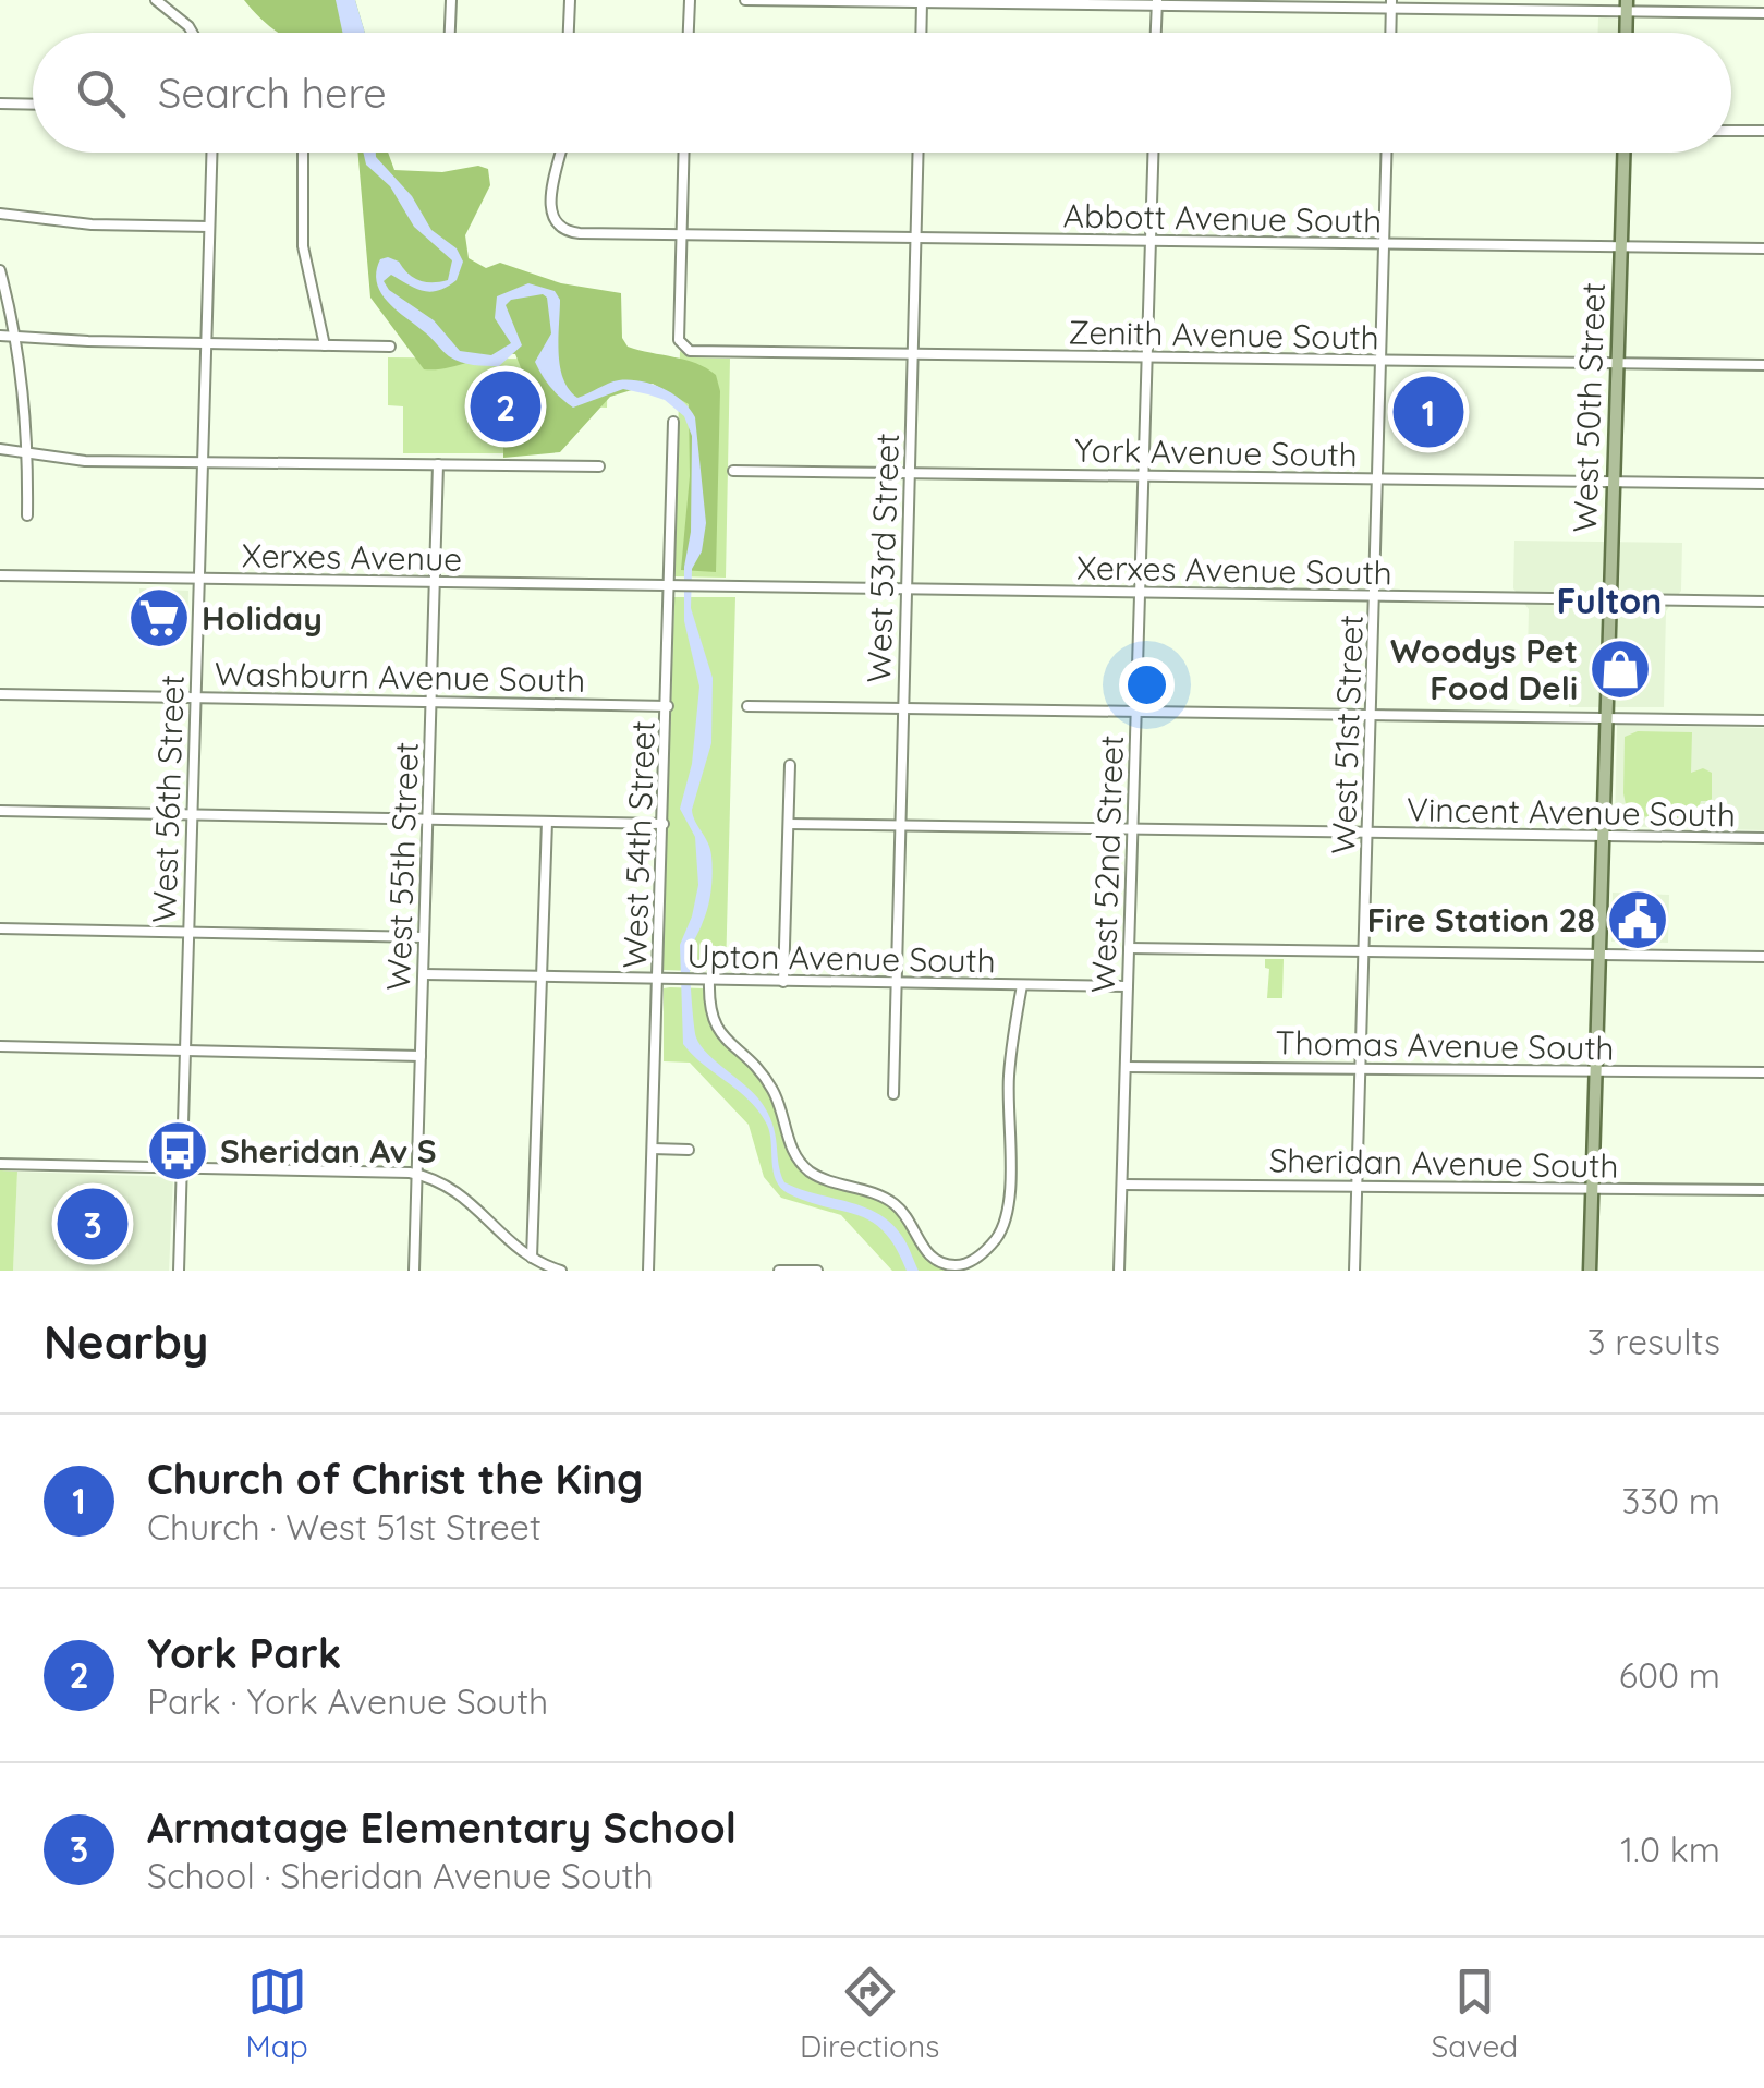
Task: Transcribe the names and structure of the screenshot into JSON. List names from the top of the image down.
{
  "streets": {
    "main road": ["West 50th Street"],
    "street": [
      "Abbott Avenue South",
      "Zenith Avenue South",
      "York Avenue South",
      "Xerxes Avenue",
      "West 53rd Street",
      "Xerxes Avenue South",
      "Washburn Avenue South",
      "West 51st Street",
      "West 56th Street",
      "Vincent Avenue South",
      "West 54th Street",
      "West 52nd Street",
      "West 55th Street",
      "Upton Avenue South",
      "Thomas Avenue South",
      "Sheridan Avenue South"
    ]
  },
  "crossings": [
    ["Abbott Avenue South", "Zenith Avenue South"],
    ["Abbott Avenue South", "West 50th Street"],
    ["Abbott Avenue South", "West 53rd Street"],
    ["Abbott Avenue South", "West 51st Street"],
    ["Abbott Avenue South", "West 52nd Street"],
    ["Zenith Avenue South", "West 50th Street"],
    ["Zenith Avenue South", "West 53rd Street"],
    ["Zenith Avenue South", "West 51st Street"],
    ["Zenith Avenue South", "West 52nd Street"],
    ["West 50th Street", "York Avenue South"],
    ["West 50th Street", "Xerxes Avenue South"],
    ["West 50th Street", "Vincent Avenue South"],
    ["West 50th Street", "Thomas Avenue South"],
    ["West 50th Street", "Sheridan Avenue South"],
    ["York Avenue South", "West 53rd Street"],
    ["York Avenue South", "West 51st Street"],
    ["York Avenue South", "West 52nd Street"],
    ["Xerxes Avenue", "Xerxes Avenue South"],
    ["Xerxes Avenue", "West 56th Street"],
    ["Xerxes Avenue", "West 54th Street"],
    ["Xerxes Avenue", "West 55th Street"],
    ["West 53rd Street", "Xerxes Avenue South"],
    ["West 53rd Street", "Vincent Avenue South"],
    ["West 53rd Street", "Upton Avenue South"],
    ["Xerxes Avenue South", "West 51st Street"],
    ["Xerxes Avenue South", "West 52nd Street"],
    ["Washburn Avenue South", "West 56th Street"],
    ["Washburn Avenue South", "West 54th Street"],
    ["Washburn Avenue South", "West 55th Street"],
    ["West 51st Street", "Vincent Avenue South"],
    ["West 51st Street", "Thomas Avenue South"],
    ["West 51st Street", "Sheridan Avenue South"],
    ["Vincent Avenue South", "West 52nd Street"],
    ["West 54th Street", "Upton Avenue South"],
    ["West 52nd Street", "Upton Avenue South"],
    ["West 52nd Street", "Thomas Avenue South"],
    ["West 52nd Street", "Sheridan Avenue South"],
    ["West 55th Street", "Upton Avenue South"]
  ],
  "districts": ["Fulton"],
  "places": {
    "supermarket": ["Holiday"],
    "shop": ["Woodys Pet Food Deli"],
    "public building": ["Fire Station 28"],
    "bus stop": ["Sheridan Av S"]
  },
  "page": {
    "search": "Search here",
    "pins": ["2", "1", "3"],
    "heading": ["Nearby", "3 results"],
    "list": [
      {
        "mark": "1",
        "name": "Church of Christ the King",
        "note": "Church · West 51st Street",
        "value": "330 m"
      },
      {
        "mark": "2",
        "name": "York Park",
        "note": "Park · York Avenue South",
        "value": "600 m"
      },
      {
        "mark": "3",
        "name": "Armatage Elementary School",
        "note": "School · Sheridan Avenue South",
        "value": "1.0 km"
      }
    ],
    "nav": ["Map", "Directions", "Saved"]
  }
}
